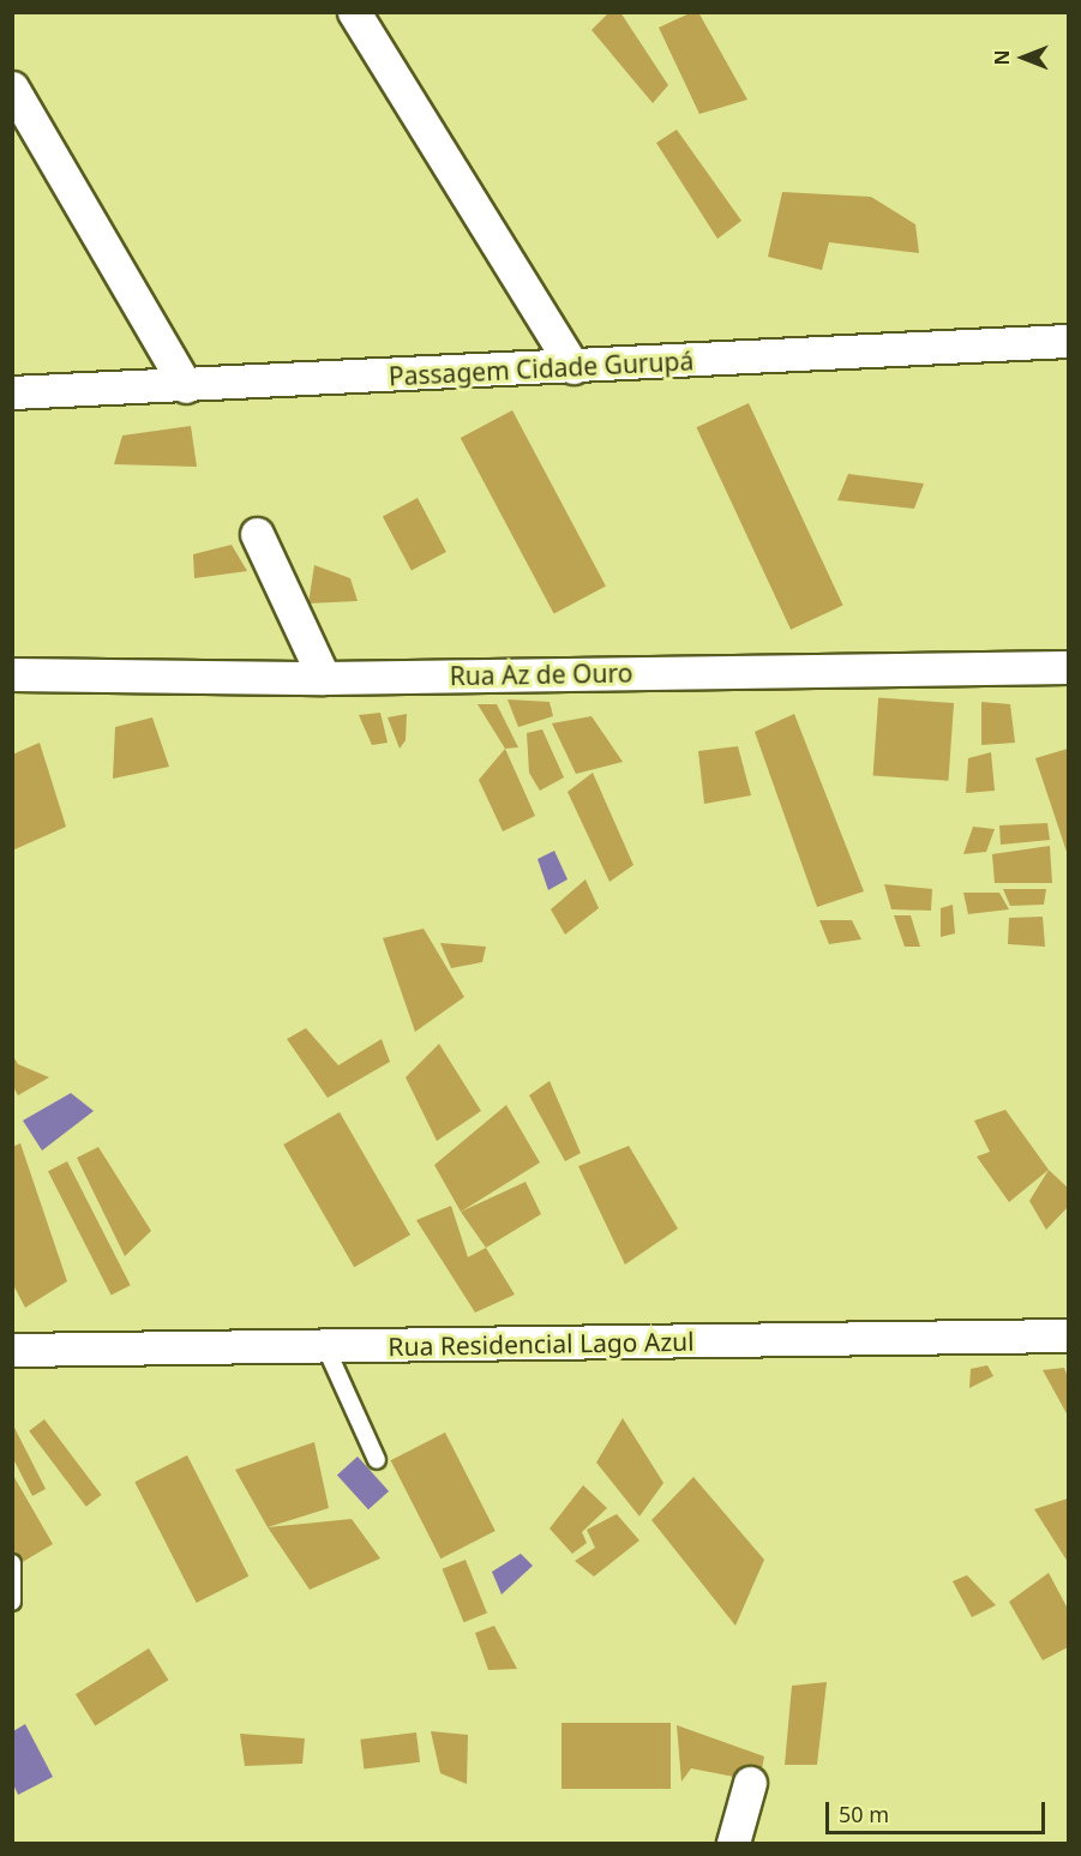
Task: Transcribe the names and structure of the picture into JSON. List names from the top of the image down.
{
  "streets": {
    "street": ["Passagem Cidade Gurupá", "Rua Az de Ouro", "Rua Residencial Lago Azul"]
  },
  "scale_bar": "50 m",
  "north": "left"
}
